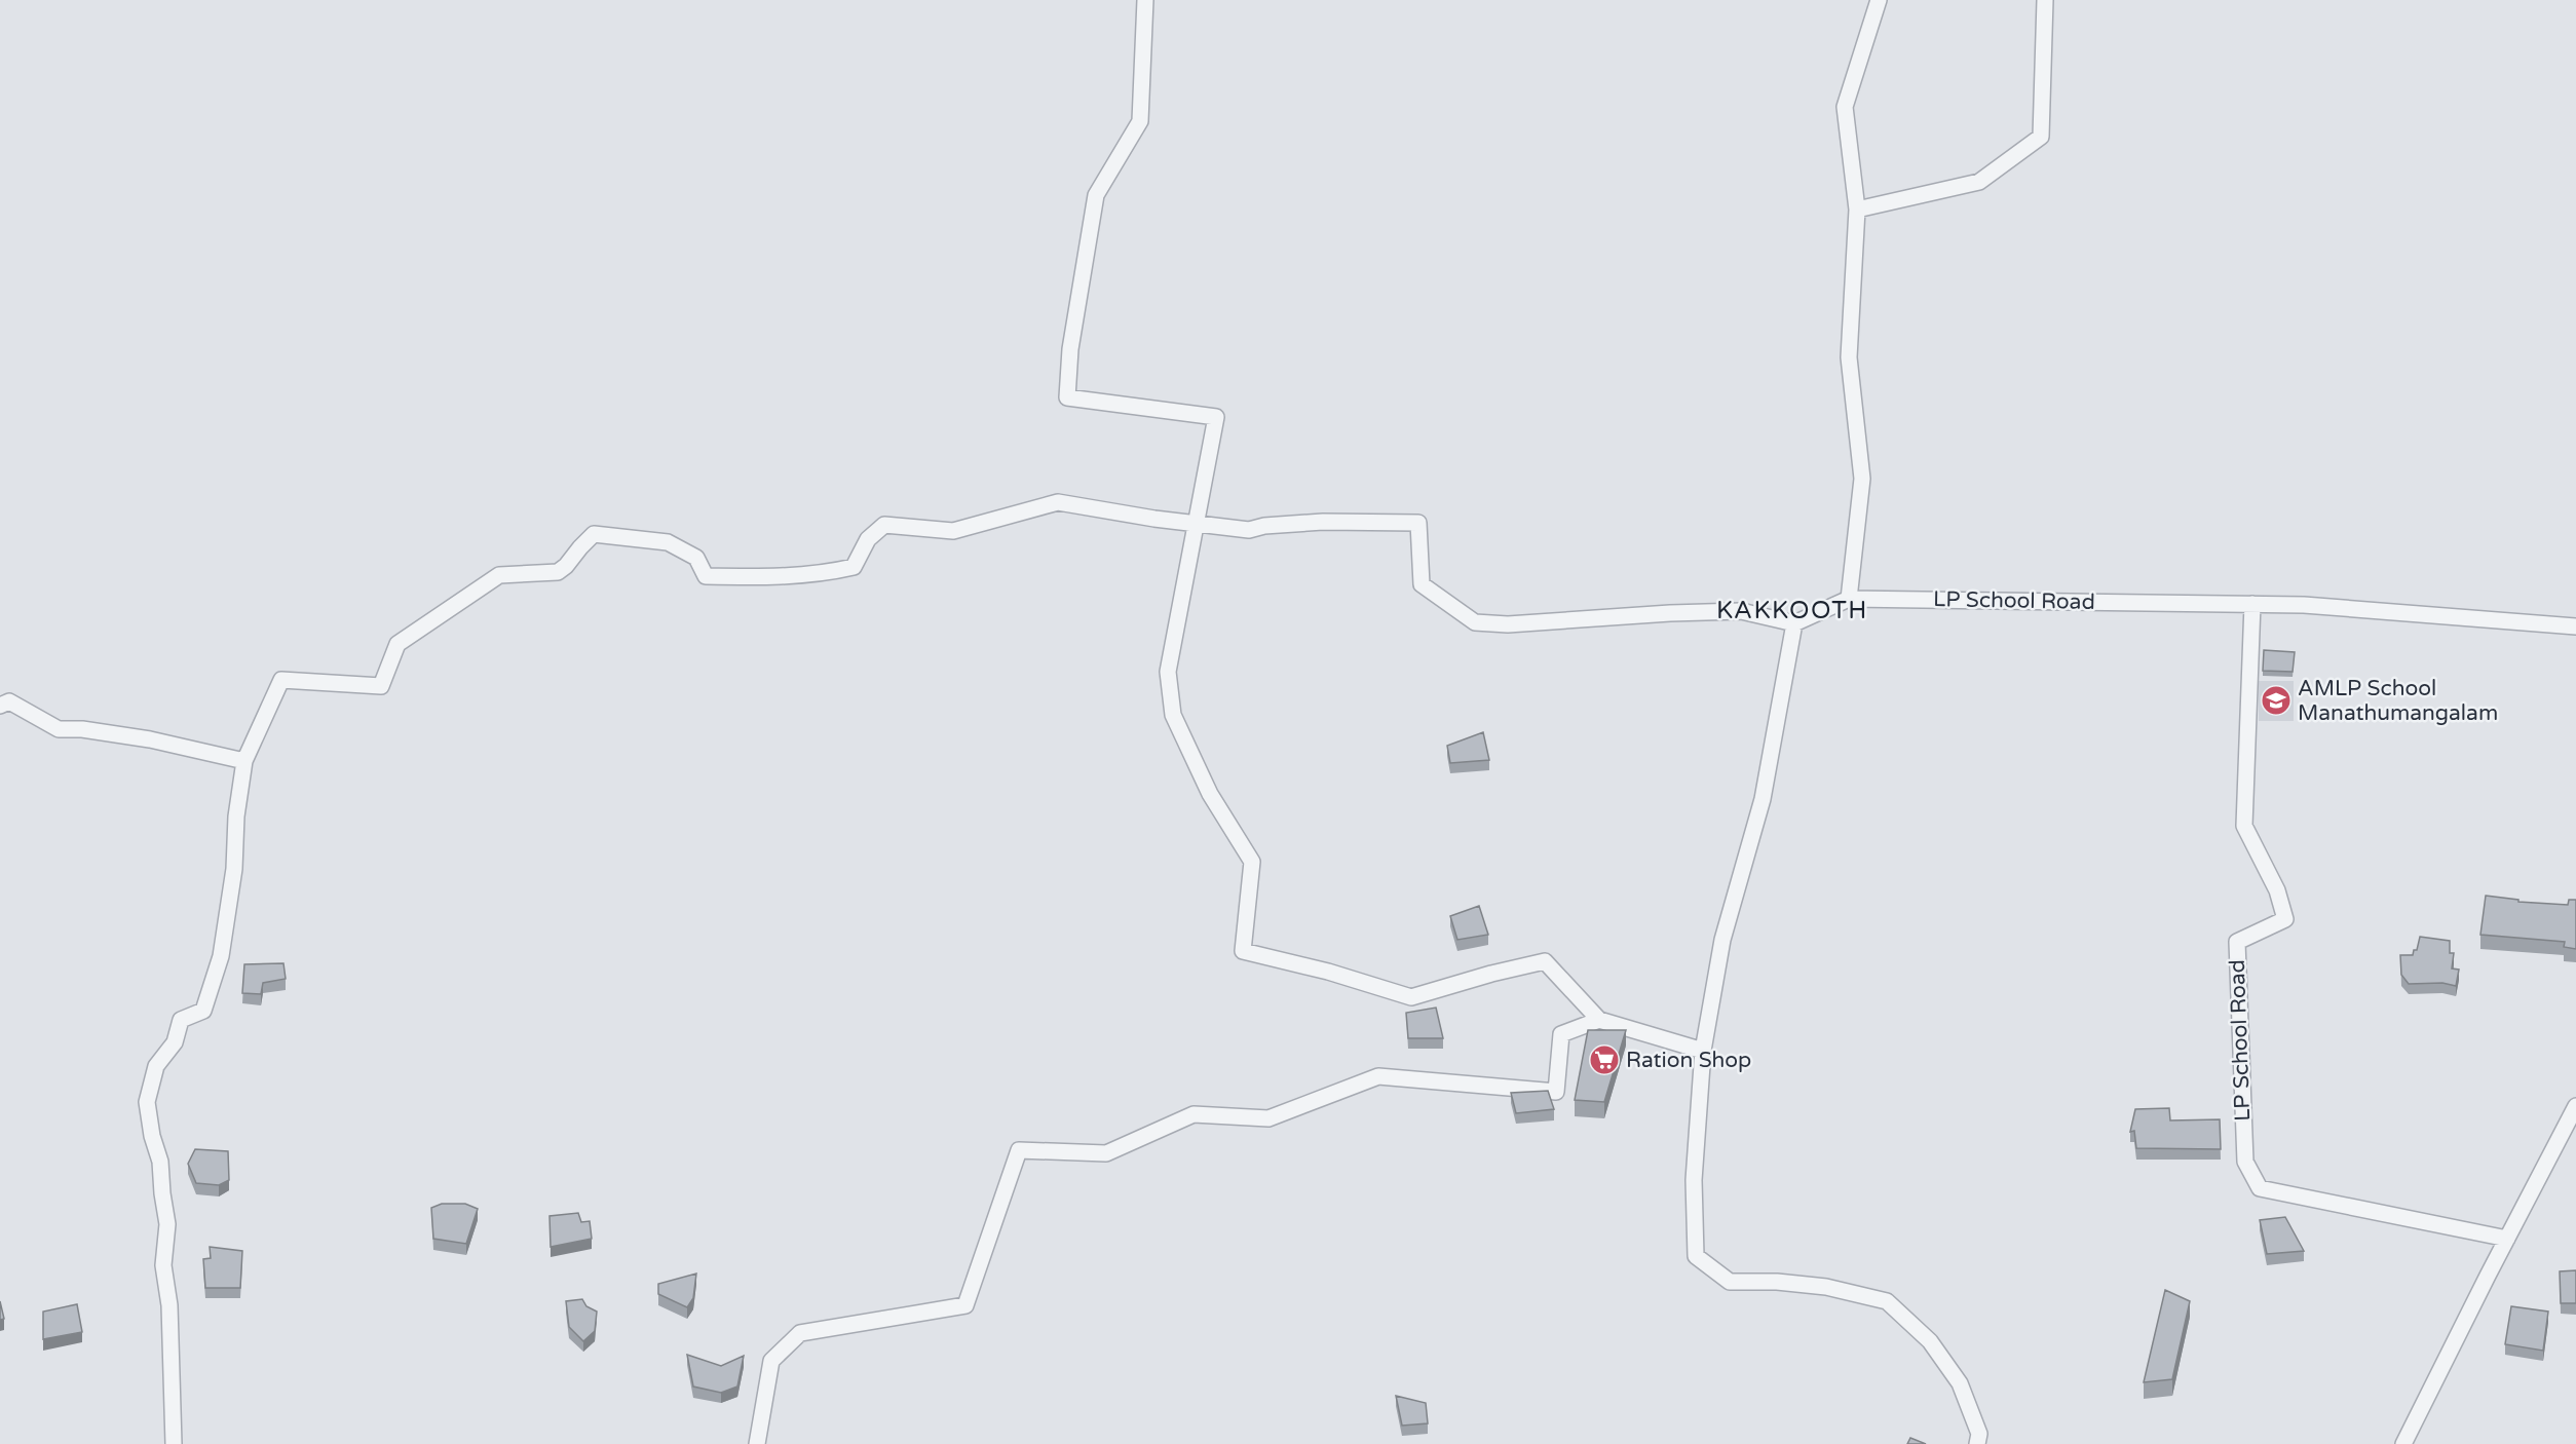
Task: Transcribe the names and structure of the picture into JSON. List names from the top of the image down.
{
  "streets": {
    "street": ["LP School Road"]
  },
  "districts": ["KAKKOOTH"],
  "places": {
    "school or university": ["AMLP School Manathumangalam"],
    "supermarket": ["Ration Shop"]
  }
}
